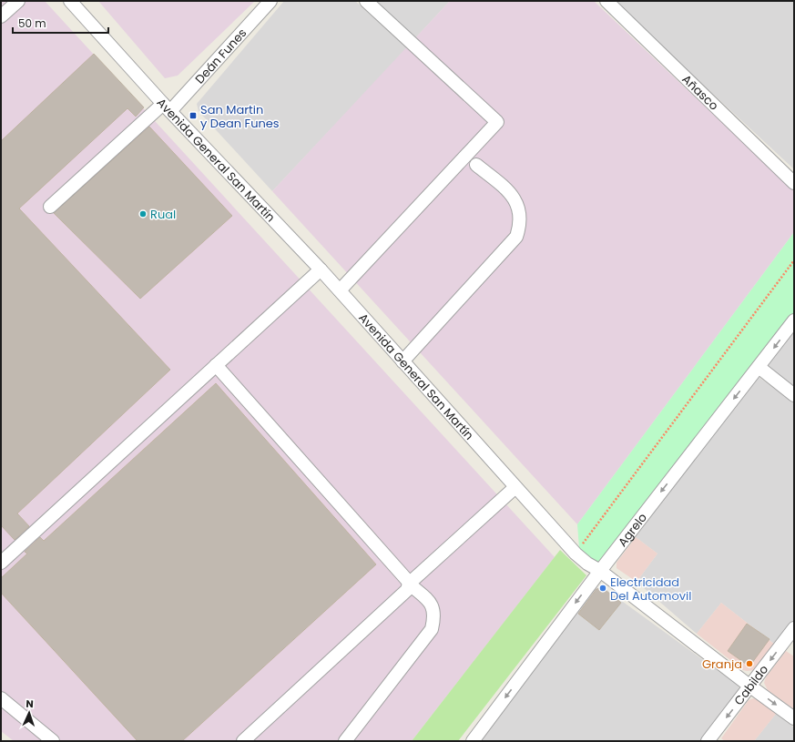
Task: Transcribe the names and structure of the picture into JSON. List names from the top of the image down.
{
  "streets": {
    "street": [
      "Deán Funes",
      "Añasco",
      "Avenida General San Martín",
      "Agrelo",
      "Cabildo"
    ]
  },
  "crossings": [
    ["Deán Funes", "Avenida General San Martín"],
    ["Avenida General San Martín", "Agrelo"],
    ["Avenida General San Martín", "Cabildo"]
  ],
  "one_way": ["Agrelo", "Cabildo"],
  "places": {
    "transit": ["San Martin y Dean Funes"],
    "other": ["Rual", "Electricidad Del Automovil", "Granja"]
  },
  "scale_bar": "50 m",
  "north": "top"
}
